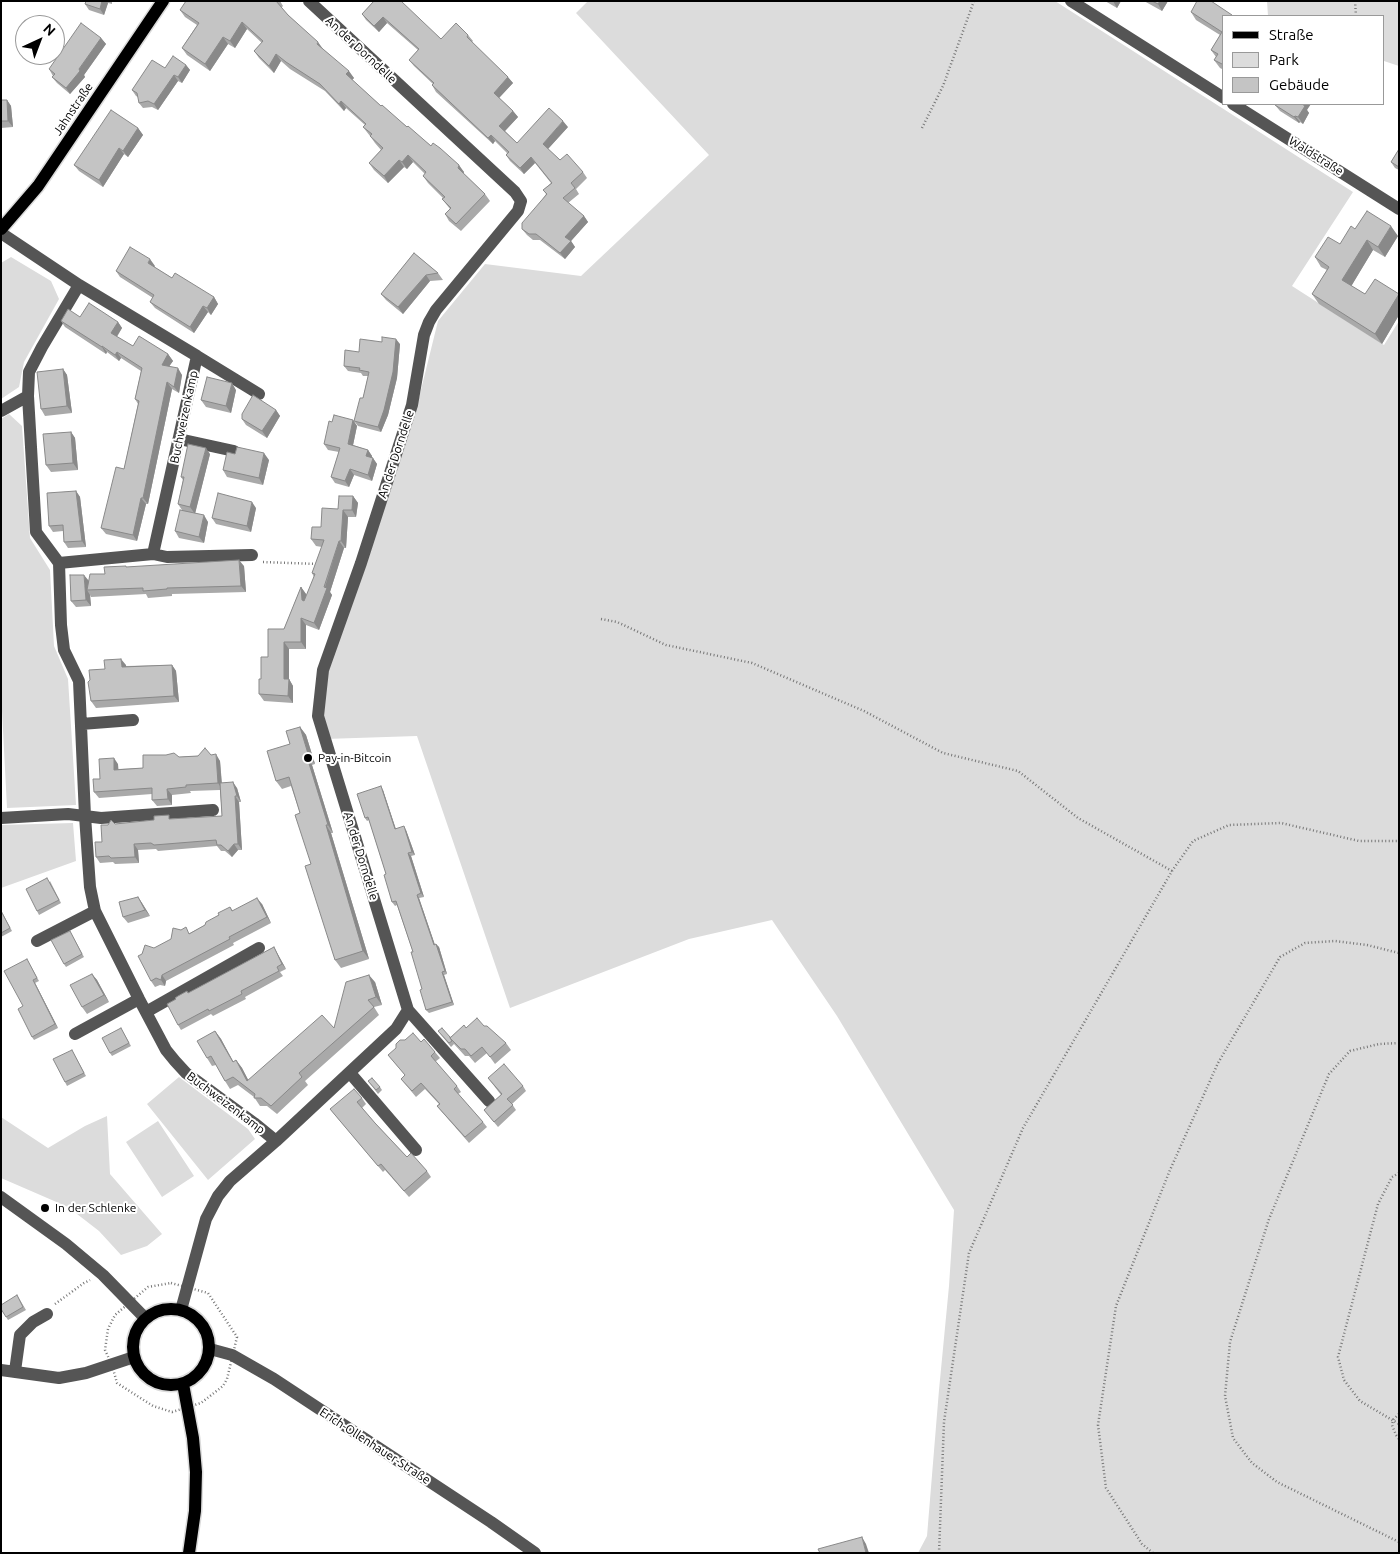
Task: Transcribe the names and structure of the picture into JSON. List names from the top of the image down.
{
  "streets": {
    "main road": ["Jahnstraße"],
    "street": [
      "An der Dorndelle",
      "Waldstraße",
      "Buchweizenkamp",
      "Erich-Ollenhauer-Straße"
    ]
  },
  "crossings": [
    ["Jahnstraße", "Buchweizenkamp"]
  ],
  "places": ["Pay-in-Bitcoin", "In der Schlenke"],
  "legend": ["Straße", "Park", "Gebäude"],
  "north": "top right"
}
